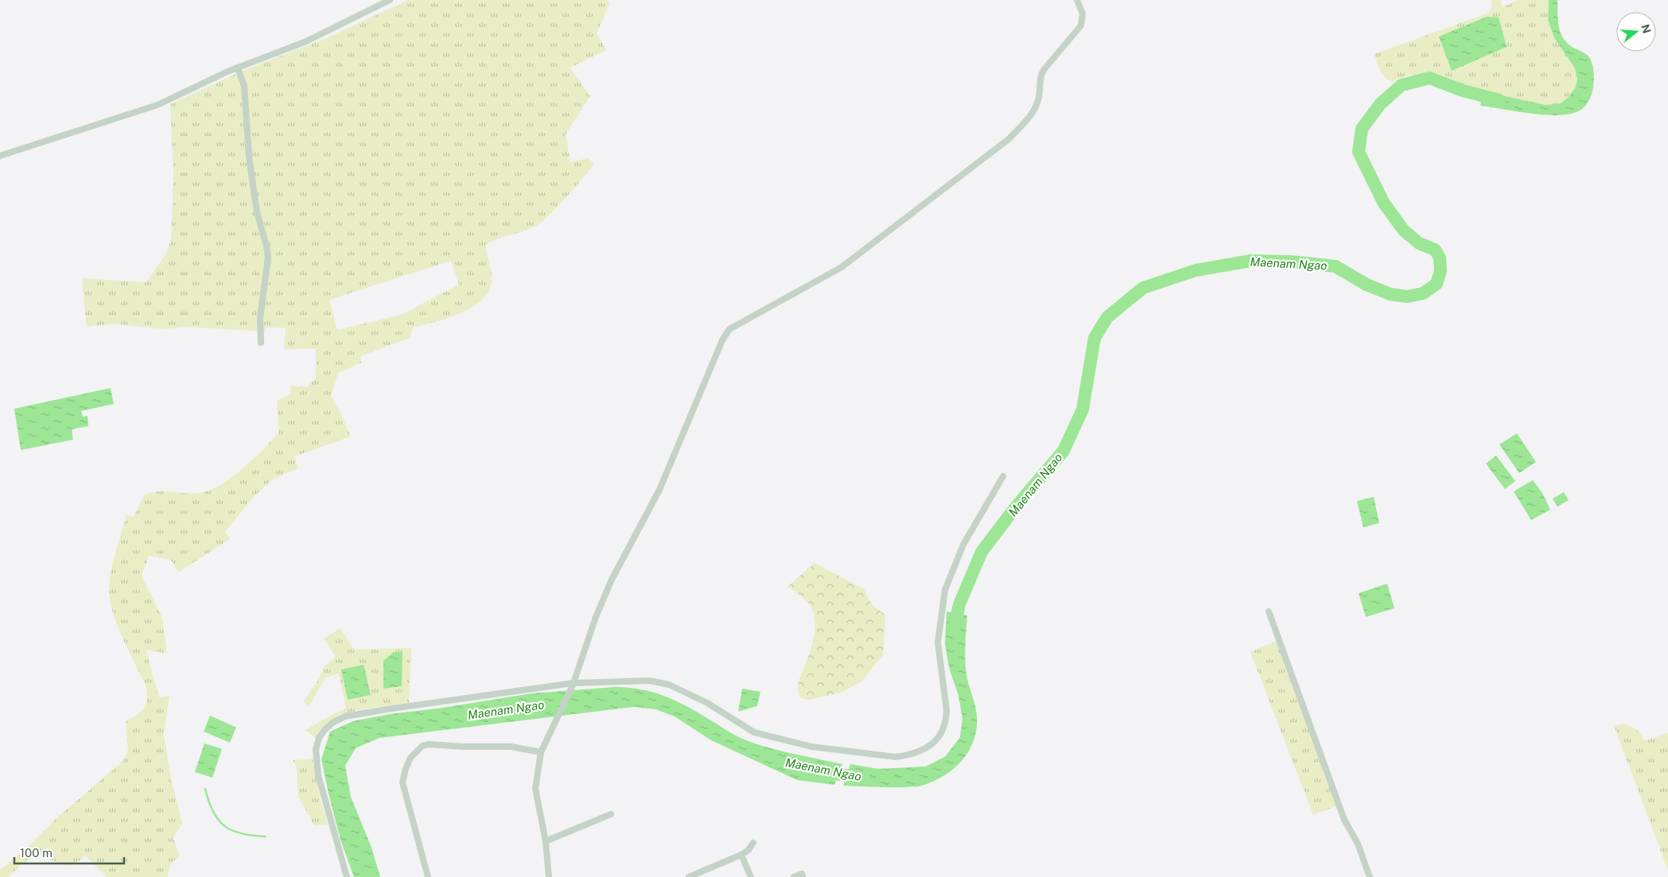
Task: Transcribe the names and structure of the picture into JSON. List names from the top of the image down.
{
  "water": ["Maenam Ngao"],
  "scale_bar": "100 m",
  "north": "right"
}
